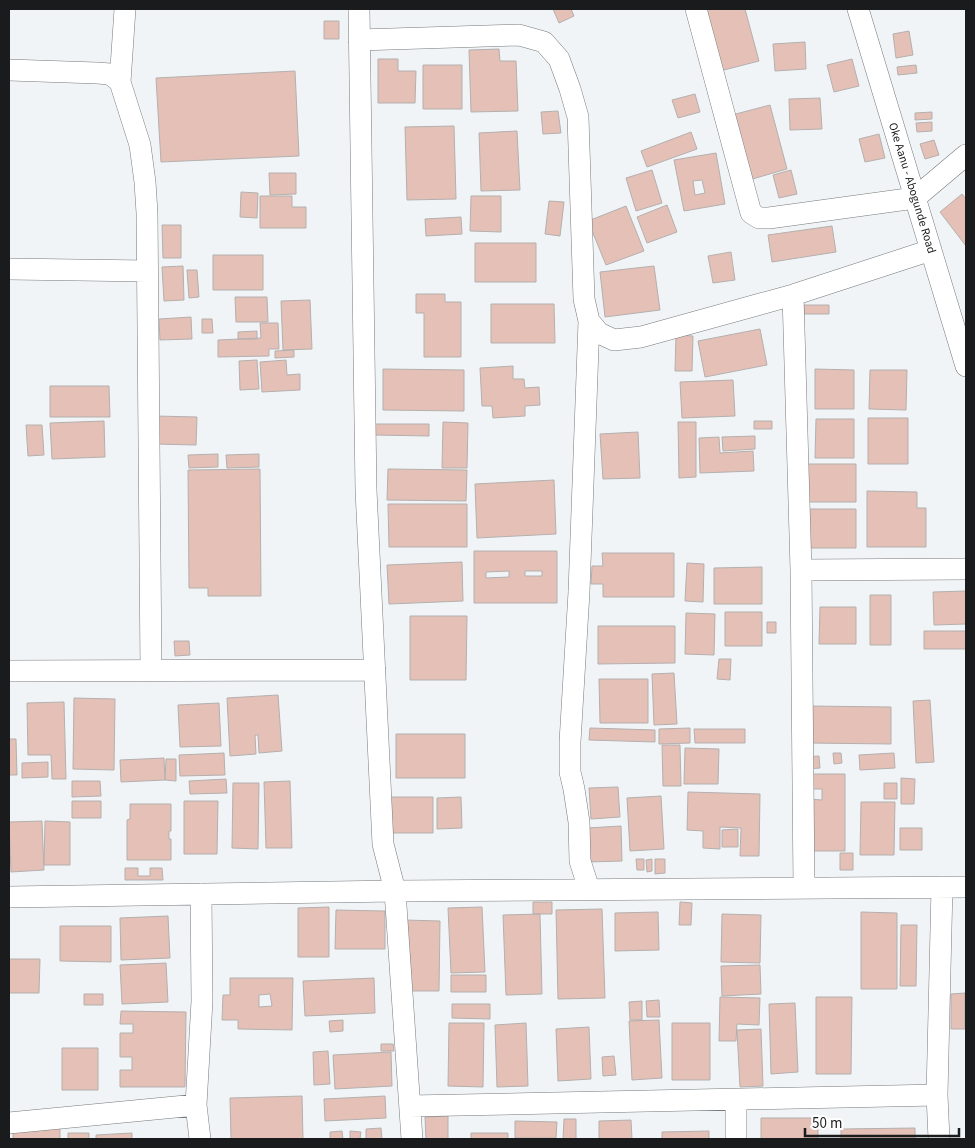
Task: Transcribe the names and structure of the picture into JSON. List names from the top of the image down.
{
  "streets": {
    "street": ["Oke Aanu - Abogunde Road"]
  },
  "scale_bar": "50 m"
}
